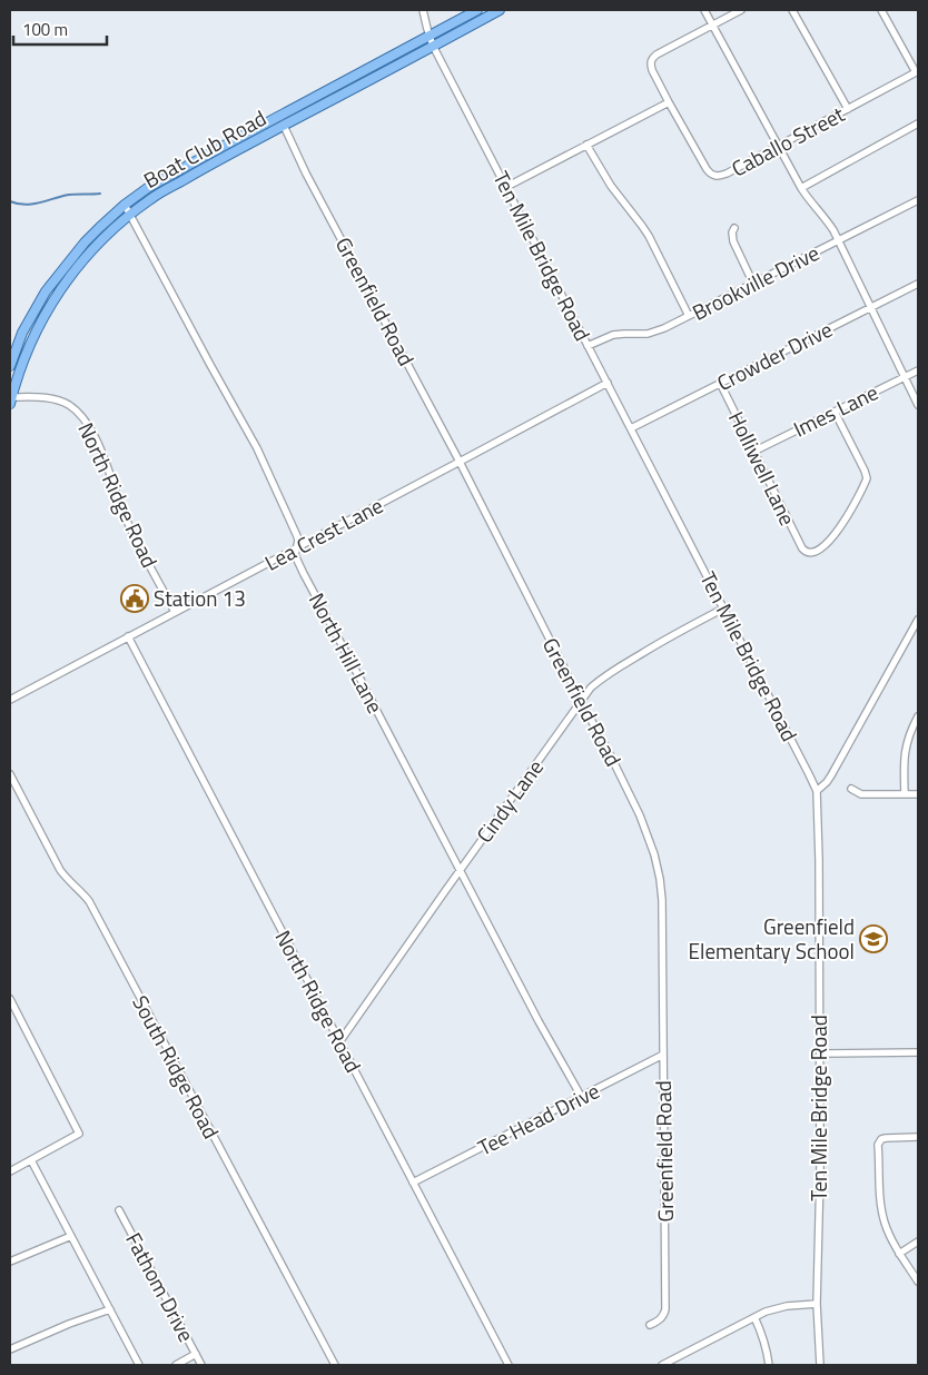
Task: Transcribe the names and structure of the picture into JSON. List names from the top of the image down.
{
  "streets": {
    "main road": ["Boat Club Road"],
    "street": [
      "Caballo Street",
      "Ten Mile Bridge Road",
      "Brookville Drive",
      "Greenfield Road",
      "Crowder Drive",
      "Imes Lane",
      "Holliwell Lane",
      "North Ridge Road",
      "Lea Crest Lane",
      "North Hill Lane",
      "Cindy Lane",
      "South Ridge Road",
      "Tee Head Drive",
      "Fathom Drive"
    ]
  },
  "crossings": [
    ["Boat Club Road", "Ten Mile Bridge Road"],
    ["Boat Club Road", "Greenfield Road"],
    ["Boat Club Road", "North Ridge Road"],
    ["Boat Club Road", "North Hill Lane"],
    ["Ten Mile Bridge Road", "Brookville Drive"],
    ["Ten Mile Bridge Road", "Crowder Drive"],
    ["Ten Mile Bridge Road", "Lea Crest Lane"],
    ["Ten Mile Bridge Road", "Cindy Lane"],
    ["Greenfield Road", "Lea Crest Lane"],
    ["Greenfield Road", "Cindy Lane"],
    ["Greenfield Road", "Tee Head Drive"],
    ["Crowder Drive", "Holliwell Lane"],
    ["Imes Lane", "Holliwell Lane"],
    ["North Ridge Road", "Lea Crest Lane"],
    ["North Ridge Road", "Cindy Lane"],
    ["North Ridge Road", "Tee Head Drive"],
    ["Lea Crest Lane", "North Hill Lane"],
    ["North Hill Lane", "Cindy Lane"],
    ["North Hill Lane", "Tee Head Drive"]
  ],
  "places": {
    "public building": ["Station 13"],
    "school or university": ["Greenfield Elementary School"]
  },
  "scale_bar": "100 m"
}
